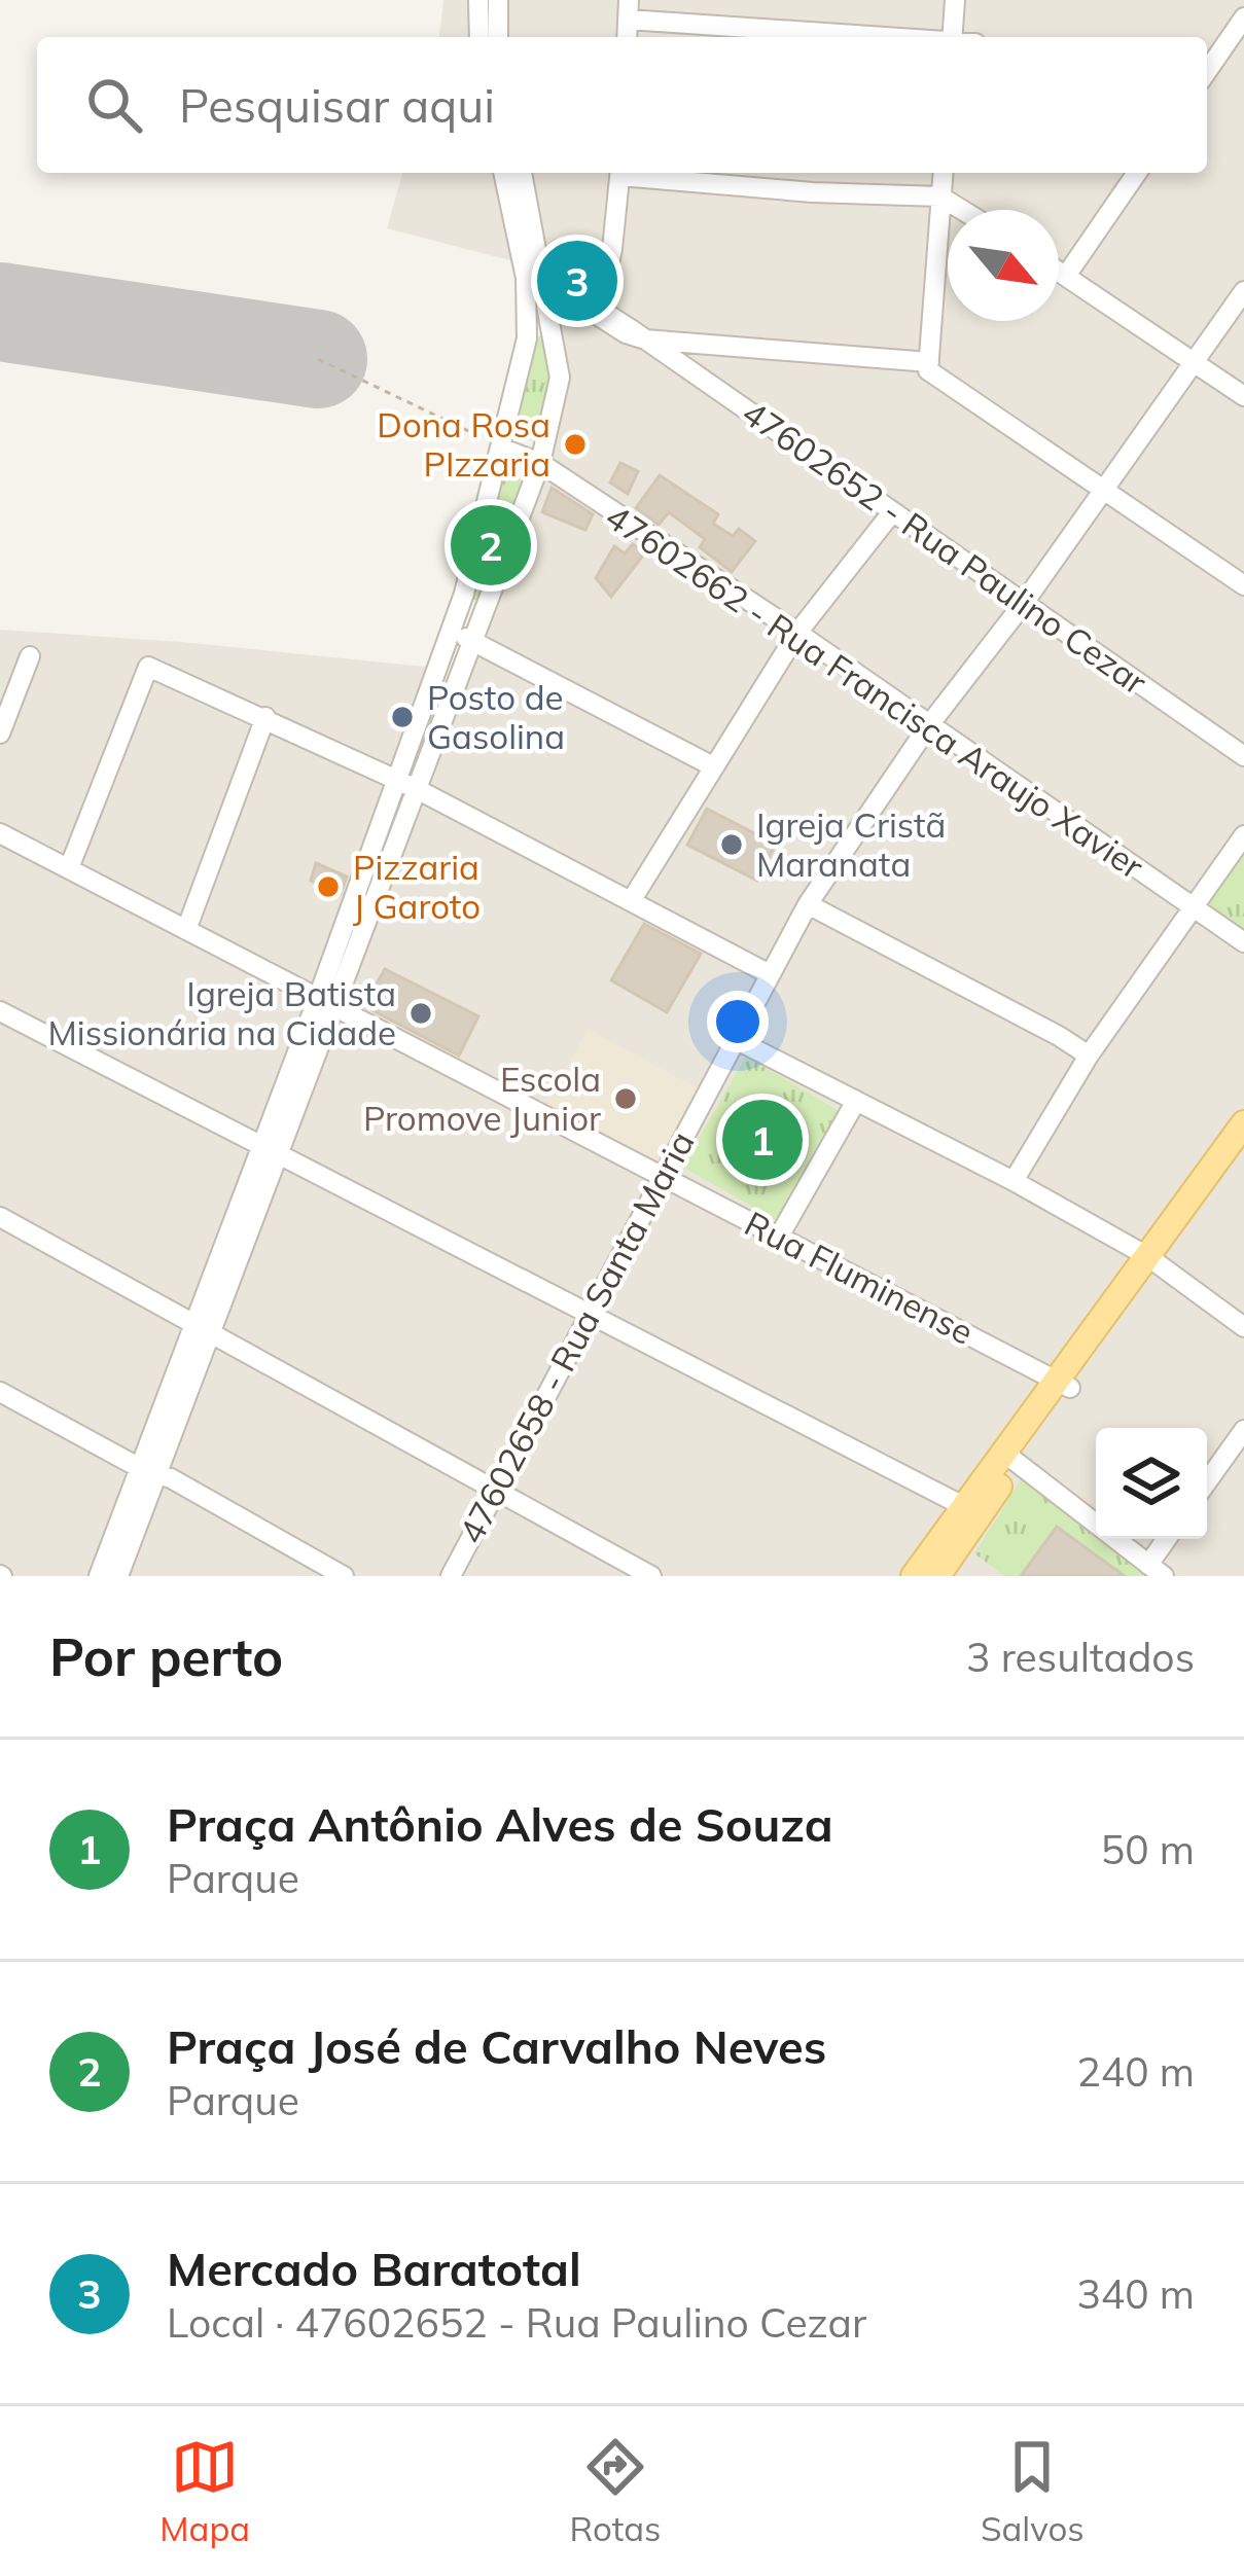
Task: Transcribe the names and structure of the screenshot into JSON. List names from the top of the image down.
{
  "streets": {
    "street": [
      "47602652 - Rua Paulino Cezar",
      "47602662 - Rua Francisca Araujo Xavier",
      "Rua Fluminense",
      "47602658 - Rua Santa Maria"
    ]
  },
  "crossings": [
    ["47602652 - Rua Paulino Cezar", "47602658 - Rua Santa Maria"],
    ["47602662 - Rua Francisca Araujo Xavier", "47602658 - Rua Santa Maria"],
    ["Rua Fluminense", "47602658 - Rua Santa Maria"]
  ],
  "places": [
    "Dona Rosa PIzzaria",
    "Posto de Gasolina",
    "Igreja Cristã Maranata",
    "Pizzaria J Garoto",
    "Igreja Batista Missionária na Cidade",
    "Escola Promove Junior"
  ],
  "north": "bottom right",
  "page": {
    "search": "Pesquisar aqui",
    "pins": ["3", "2", "1"],
    "heading": ["Por perto", "3 resultados"],
    "list": [
      {
        "mark": "1",
        "name": "Praça Antônio Alves de Souza",
        "note": "Parque",
        "value": "50 m"
      },
      {
        "mark": "2",
        "name": "Praça José de Carvalho Neves",
        "note": "Parque",
        "value": "240 m"
      },
      {
        "mark": "3",
        "name": "Mercado Baratotal",
        "note": "Local · 47602652 - Rua Paulino Cezar",
        "value": "340 m"
      }
    ],
    "nav": ["Mapa", "Rotas", "Salvos"]
  }
}
